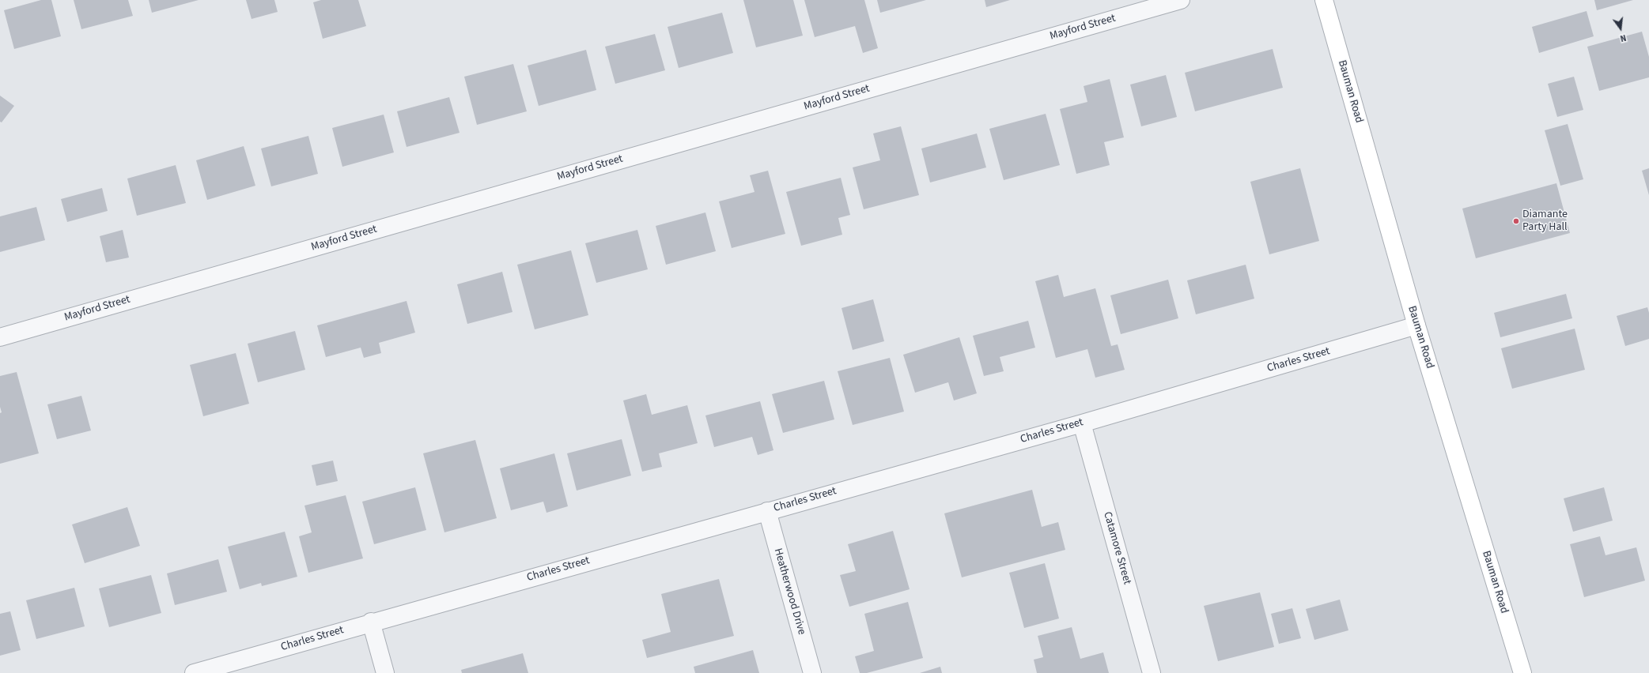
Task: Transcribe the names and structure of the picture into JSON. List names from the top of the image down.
{
  "streets": {
    "street": [
      "Mayford Street",
      "Bauman Road",
      "Charles Street",
      "Catamore Street",
      "Heatherwood Drive"
    ]
  },
  "crossings": [
    ["Bauman Road", "Charles Street"],
    ["Charles Street", "Catamore Street"],
    ["Charles Street", "Heatherwood Drive"]
  ],
  "places": ["Diamante Party Hall"],
  "north": "bottom"
}
